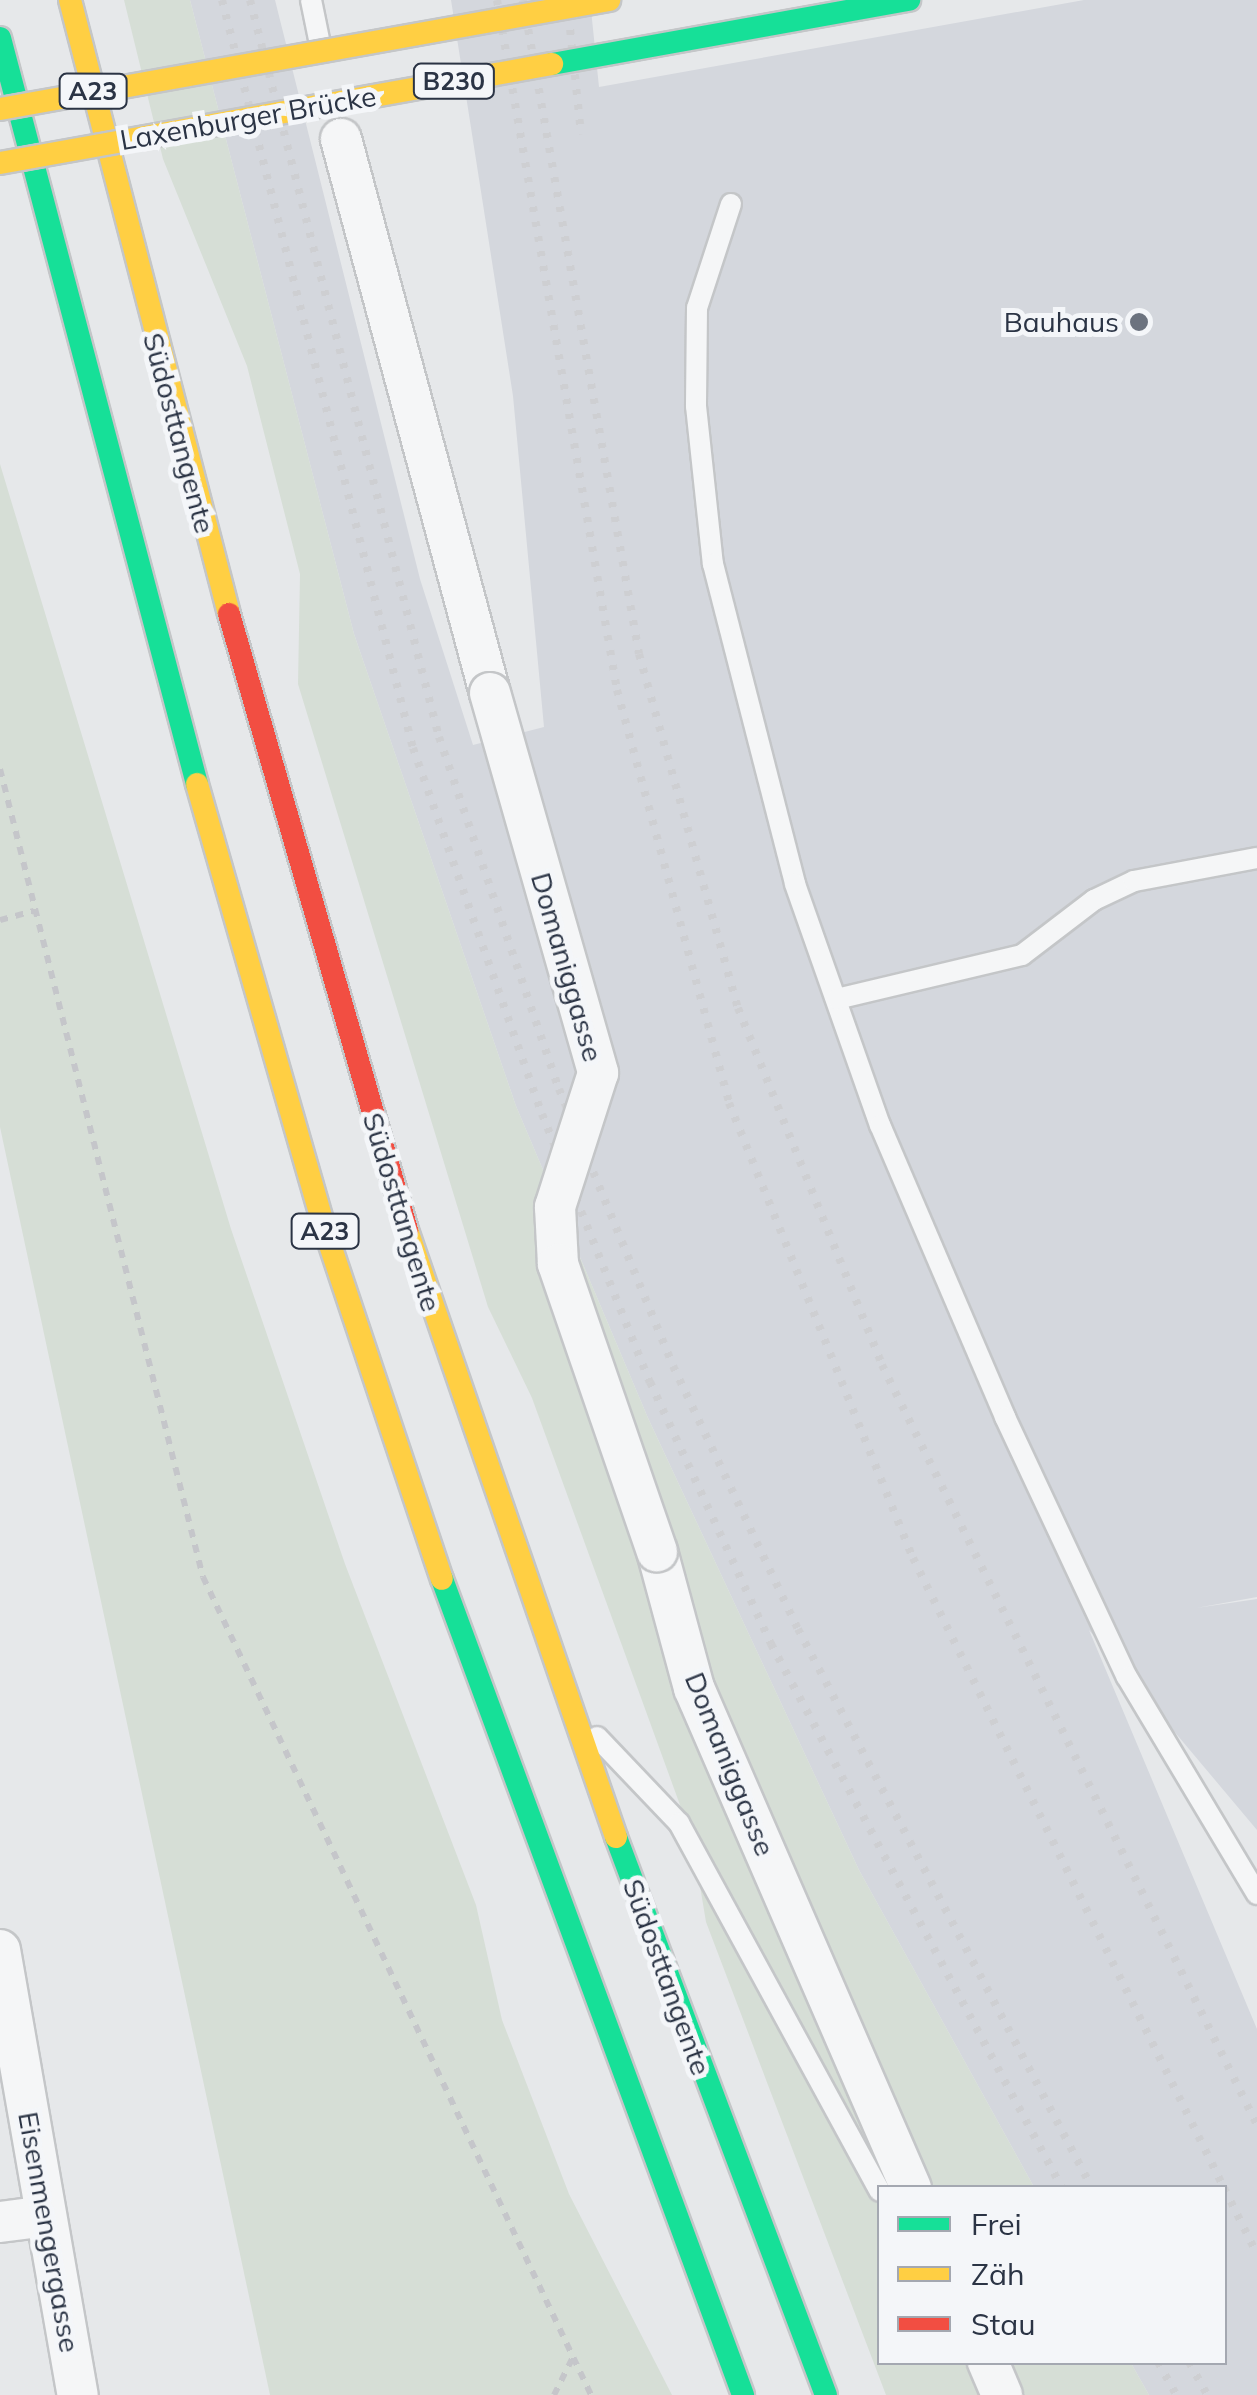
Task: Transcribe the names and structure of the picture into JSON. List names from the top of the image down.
{
  "streets": {
    "main road": [
      "B230",
      "A23",
      "Laxenburger Brücke",
      "Südosttangente"
    ],
    "street": ["Domaniggasse", "Eisenmengergasse"]
  },
  "places": ["Bauhaus"],
  "legend": ["Frei", "Zäh", "Stau"]
}
